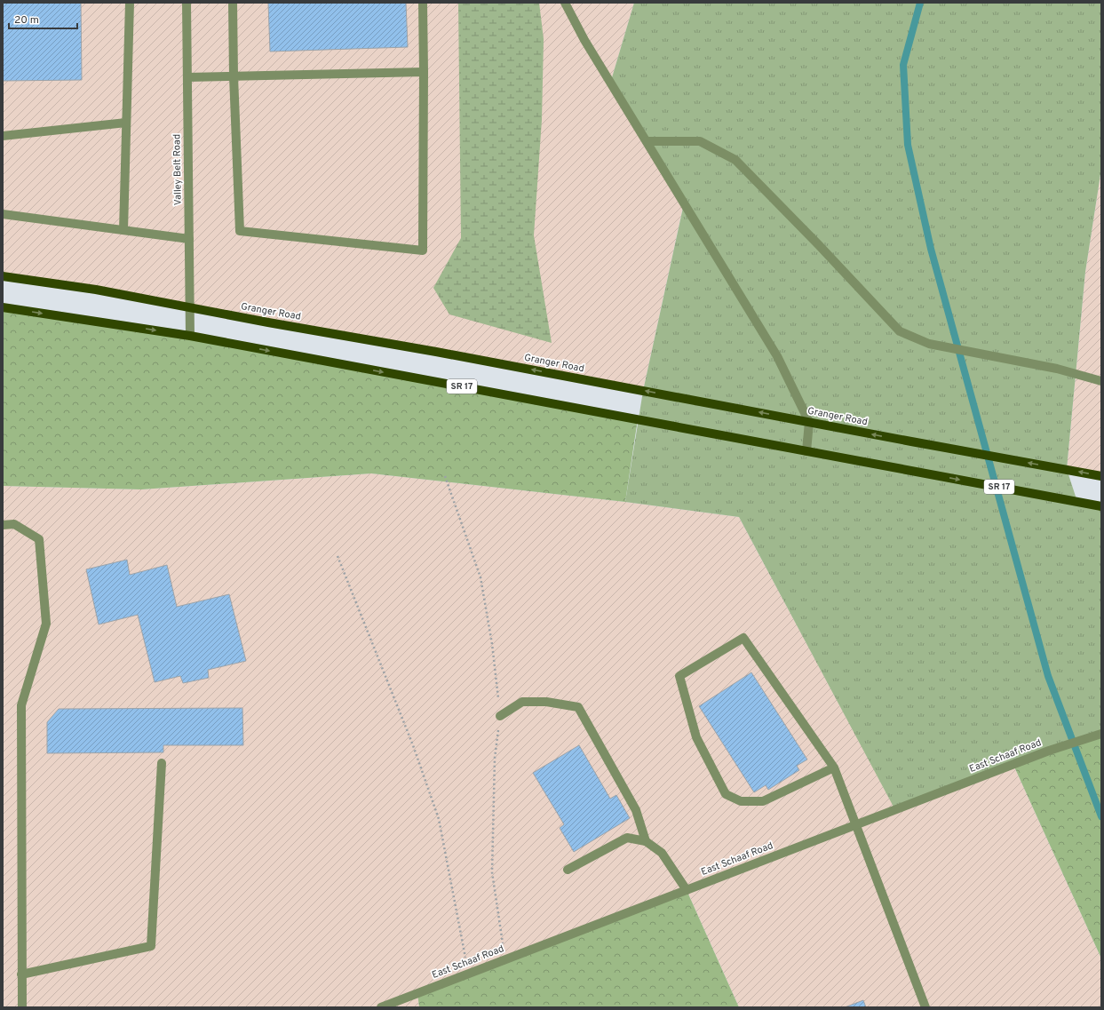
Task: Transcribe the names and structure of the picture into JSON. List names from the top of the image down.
{
  "streets": {
    "main road": ["Granger Road", "SR 17"],
    "street": ["Valley Belt Road", "East Schaaf Road"]
  },
  "crossings": [
    ["Valley Belt Road", "Granger Road"],
    ["Valley Belt Road", "SR 17"]
  ],
  "scale_bar": "20 m"
}
